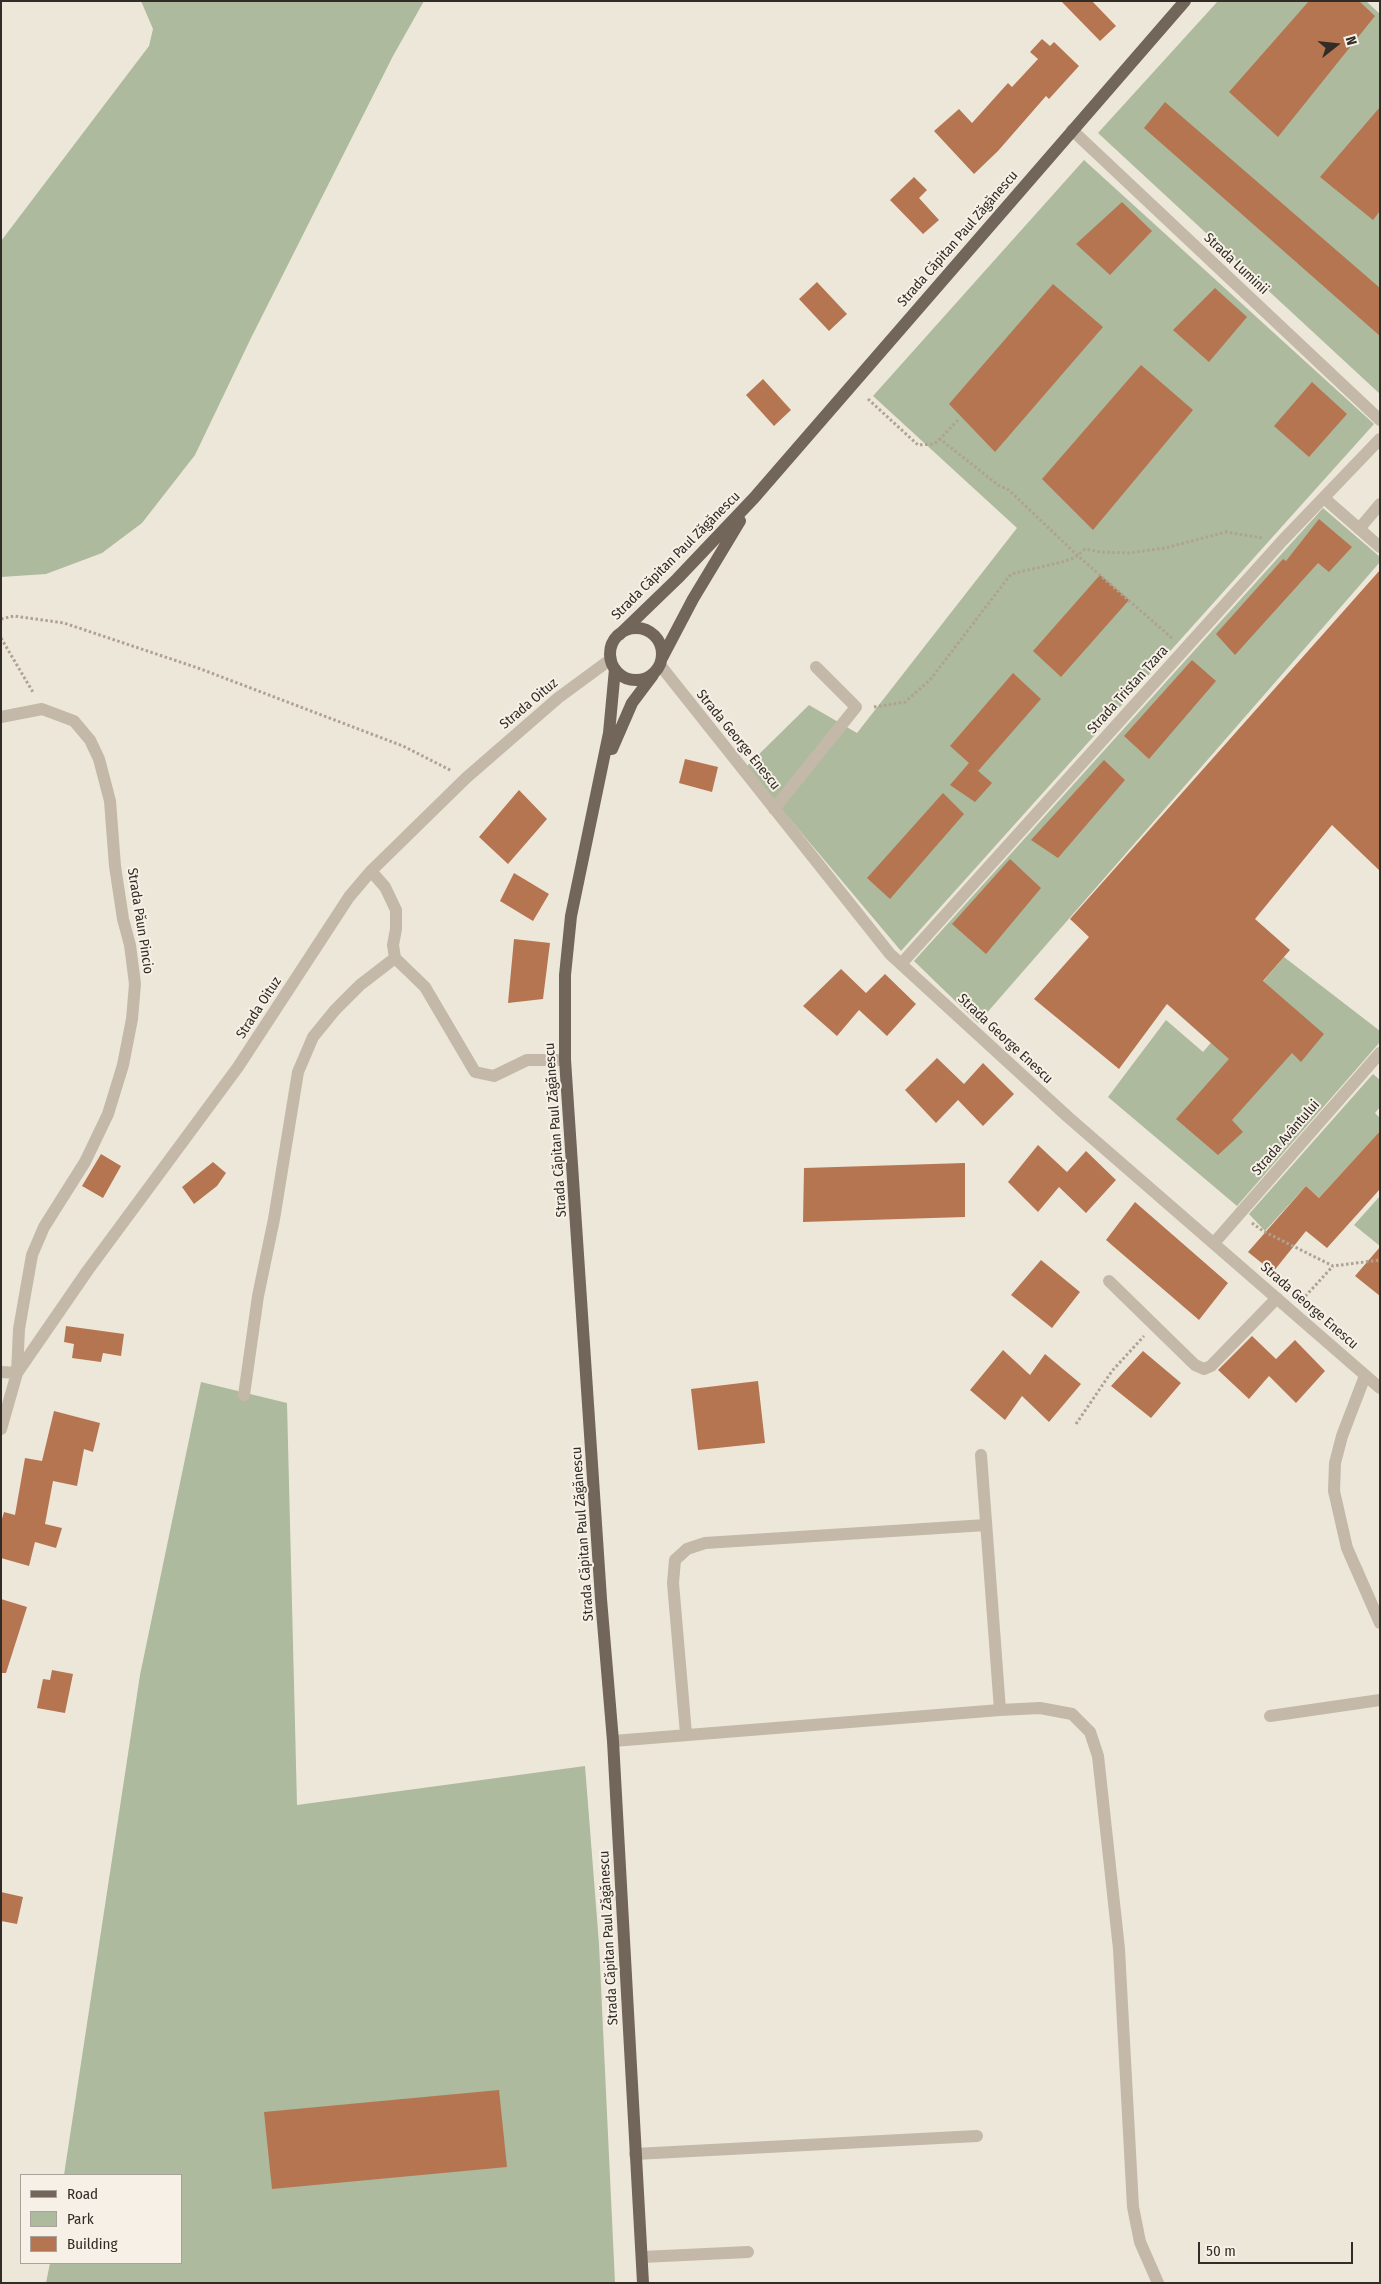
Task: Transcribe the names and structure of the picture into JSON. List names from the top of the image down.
{
  "streets": {
    "main road": ["Strada Căpitan Paul Zăgănescu"],
    "street": [
      "Strada Luminii",
      "Strada Tristan Tzara",
      "Strada Oituz",
      "Strada George Enescu",
      "Strada Păun Pincio",
      "Strada Avântului"
    ]
  },
  "crossings": [
    ["Strada Căpitan Paul Zăgănescu", "Strada Luminii"],
    ["Strada Căpitan Paul Zăgănescu", "Strada Oituz"],
    ["Strada Căpitan Paul Zăgănescu", "Strada George Enescu"],
    ["Strada Tristan Tzara", "Strada George Enescu"],
    ["Strada Oituz", "Strada George Enescu"],
    ["Strada Oituz", "Strada Păun Pincio"],
    ["Strada George Enescu", "Strada Avântului"]
  ],
  "legend": ["Road", "Park", "Building"],
  "scale_bar": "50 m",
  "north": "right"
}
